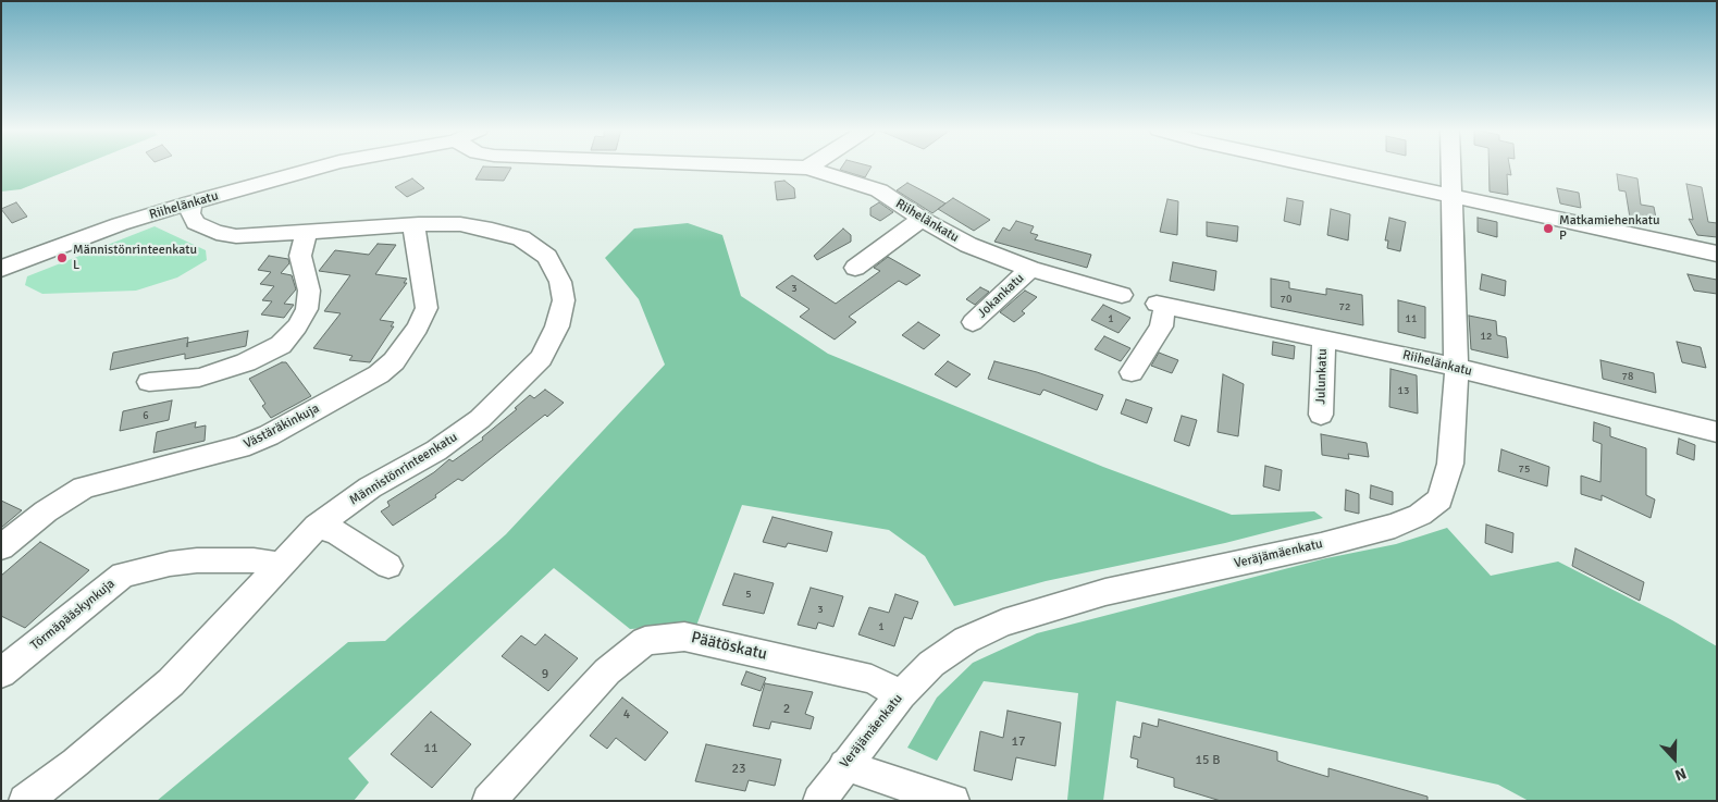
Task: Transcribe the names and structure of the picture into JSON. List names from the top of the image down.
{
  "streets": {
    "street": [
      "Riihelänkatu",
      "Jokankatu",
      "Julunkatu",
      "Västäräkinkuja",
      "Männistönrinteenkatu",
      "Veräjämäenkatu",
      "Törmäpääskynkuja",
      "Päätöskatu"
    ]
  },
  "crossings": [
    ["Riihelänkatu", "Jokankatu"],
    ["Riihelänkatu", "Julunkatu"],
    ["Riihelänkatu", "Männistönrinteenkatu"],
    ["Riihelänkatu", "Veräjämäenkatu"],
    ["Västäräkinkuja", "Männistönrinteenkatu"],
    ["Männistönrinteenkatu", "Törmäpääskynkuja"],
    ["Veräjämäenkatu", "Päätöskatu"]
  ],
  "places": ["Matkamiehenkatu P", "Männistönrinteenkatu L"],
  "house_numbers": [
    "3",
    "70",
    "72",
    "1",
    "11",
    "12",
    "78",
    "13",
    "6",
    "75",
    "5",
    "3",
    "1",
    "9",
    "2",
    "4",
    "17",
    "11",
    "15 B",
    "23"
  ],
  "north": "bottom"
}
